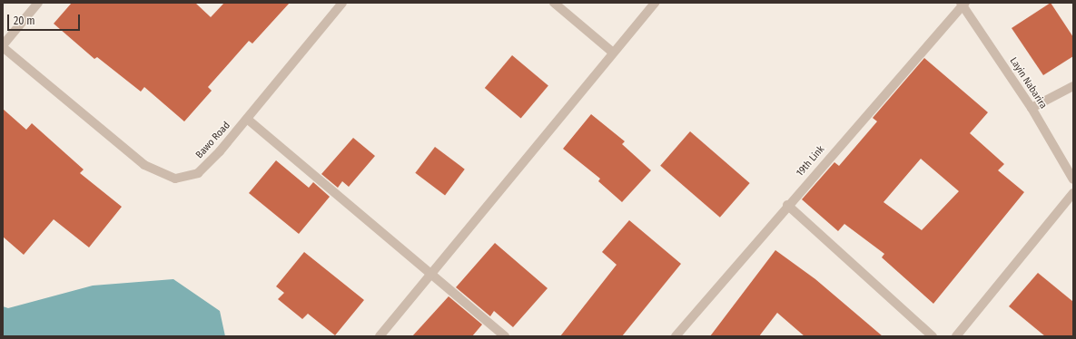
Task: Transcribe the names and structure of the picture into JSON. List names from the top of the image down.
{
  "streets": {
    "street": ["Layin Nabarira", "Bawo Road", "19th Link"]
  },
  "crossings": [
    ["Layin Nabarira", "19th Link"]
  ],
  "scale_bar": "20 m"
}
